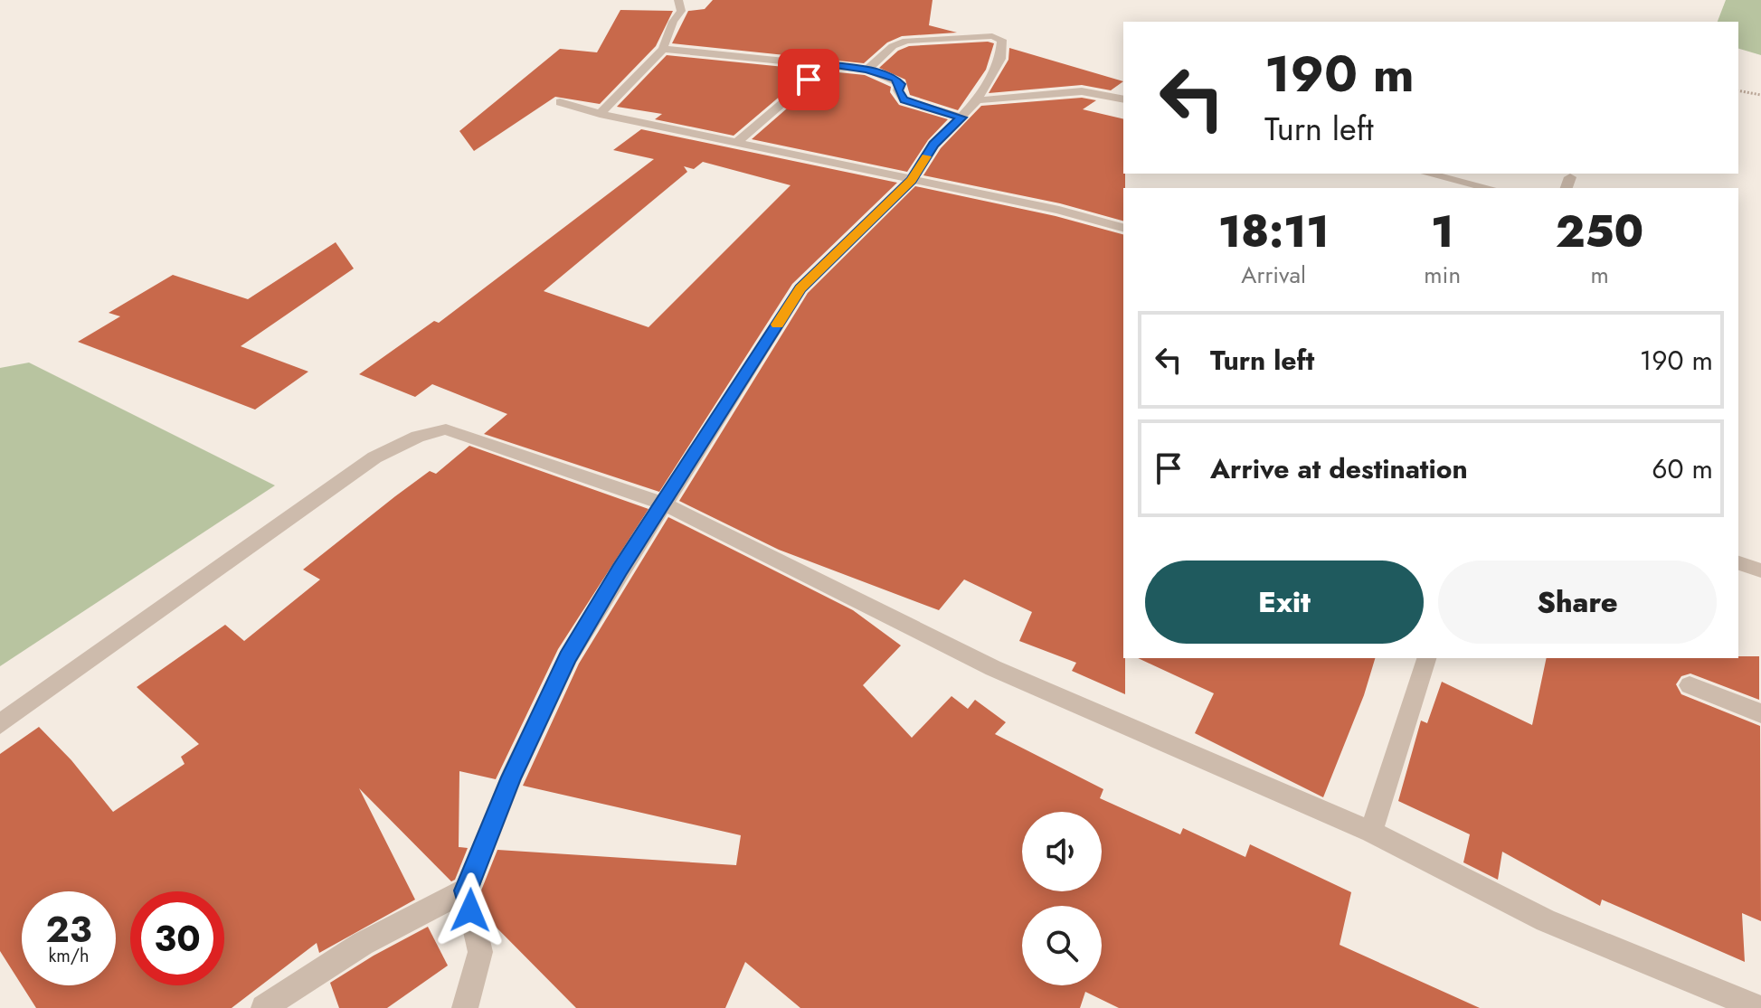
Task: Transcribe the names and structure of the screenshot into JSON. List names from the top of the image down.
{
  "page": {
    "turn": ["190 m", "Turn left"],
    "eta": [
      "18:11",
      "Arrival",
      "1",
      "min",
      "250",
      "m"
    ],
    "list": [
      {
        "name": "Turn left",
        "value": "190 m"
      },
      {
        "name": "Arrive at destination",
        "value": "60 m"
      }
    ],
    "buttons": ["Exit", "Share"],
    "speed": "23 km/h",
    "limit": "30"
  }
}
